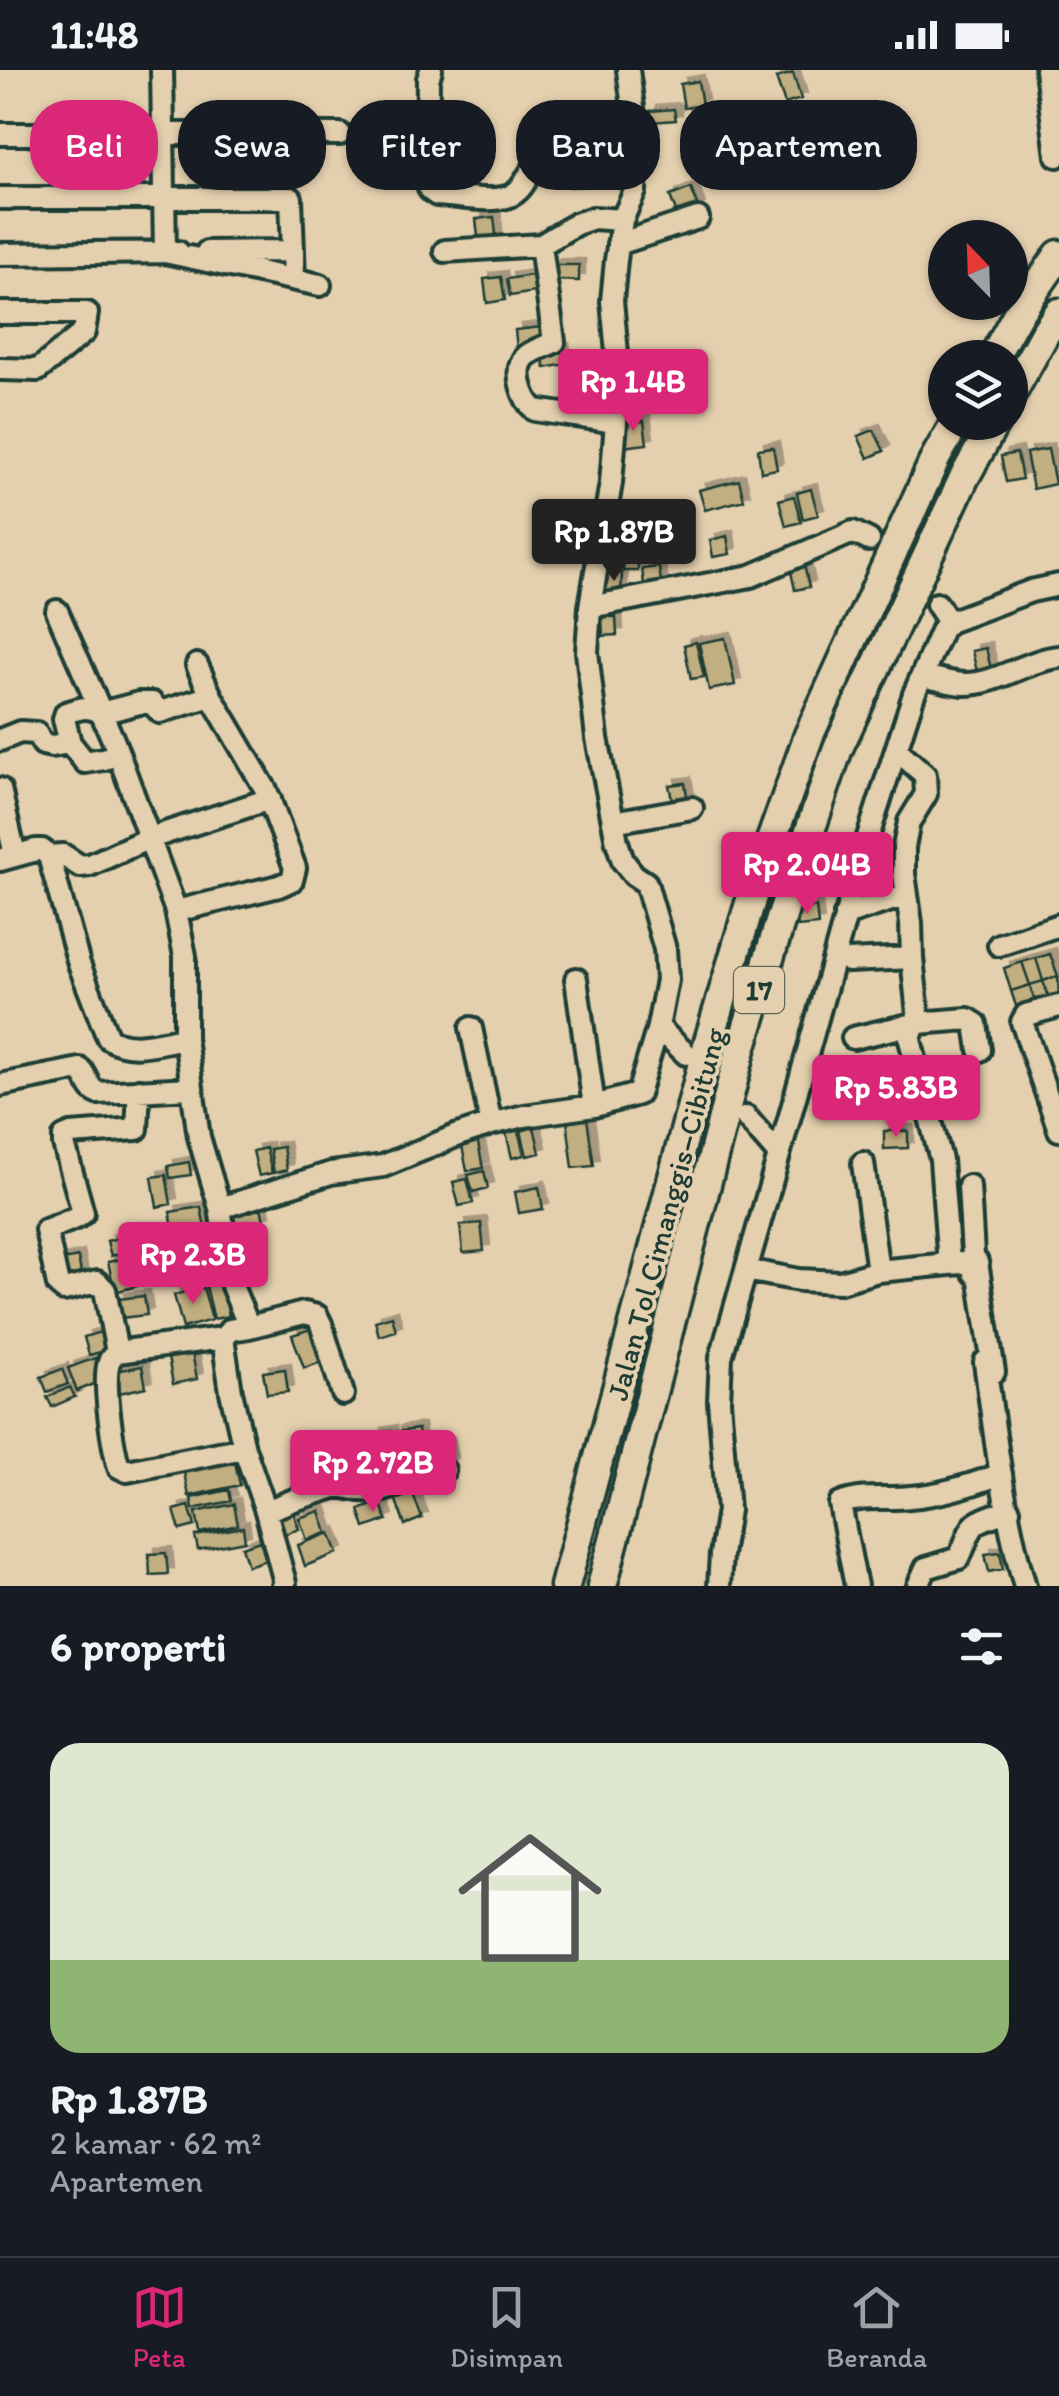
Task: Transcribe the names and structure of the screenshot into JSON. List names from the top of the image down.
{
  "streets": {
    "highway": ["17", "Jalan Tol Cimanggis–Cibitung"]
  },
  "north": "top left",
  "page": {
    "status": "11:48",
    "chip": [
      "Beli",
      "Sewa",
      "Filter",
      "Baru",
      "Apartemen"
    ],
    "price": [
      "Rp 1.4B",
      "Rp 1.87B",
      "Rp 2.04B",
      "Rp 5.83B",
      "Rp 2.3B",
      "Rp 2.72B"
    ],
    "heading": "6 properti",
    "list": [
      {
        "name": "Rp 1.87B",
        "note": "2 kamar · 62 m² · Apartemen"
      }
    ],
    "tabs": ["Peta", "Disimpan", "Beranda"]
  }
}
